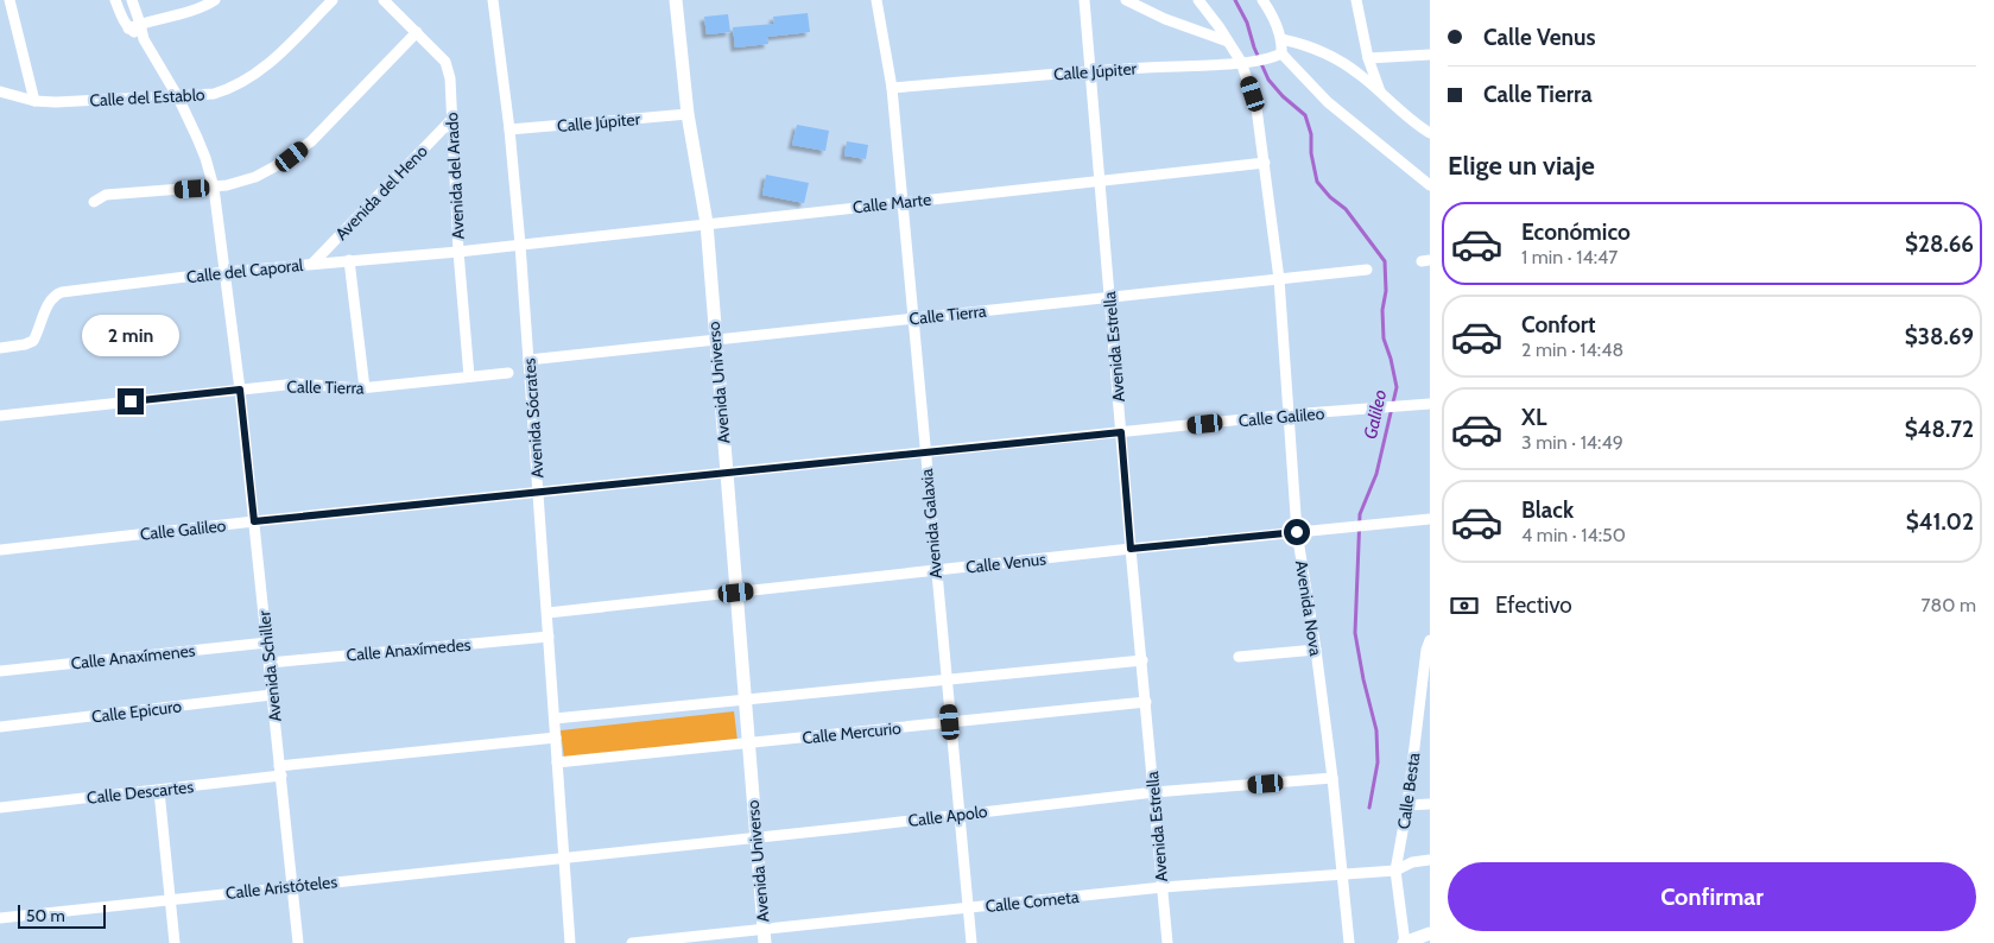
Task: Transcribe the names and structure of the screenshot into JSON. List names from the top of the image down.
{
  "streets": {
    "street": [
      "Calle Júpiter",
      "Calle del Establo",
      "Avenida del Arado",
      "Avenida del Heno",
      "Calle Marte",
      "Calle del Caporal",
      "Calle Tierra",
      "Avenida Estrella",
      "Avenida Universo",
      "Calle Galileo",
      "Avenida Sócrates",
      "Avenida Galaxia",
      "Calle Venus",
      "Avenida Nova",
      "Calle Anaxímedes",
      "Calle Anaxímenes",
      "Avenida Schiller",
      "Calle Epicuro",
      "Calle Mercurio",
      "Calle Besta",
      "Calle Descartes",
      "Calle Apolo",
      "Calle Aristóteles",
      "Calle Cometa"
    ]
  },
  "crossings": [
    ["Calle Júpiter", "Avenida Estrella"],
    ["Calle Júpiter", "Avenida Universo"],
    ["Calle Júpiter", "Avenida Sócrates"],
    ["Calle Júpiter", "Avenida Galaxia"],
    ["Calle Júpiter", "Avenida Nova"],
    ["Calle del Establo", "Avenida Schiller"],
    ["Avenida del Arado", "Avenida del Heno"],
    ["Avenida del Arado", "Calle del Caporal"],
    ["Avenida del Arado", "Calle Tierra"],
    ["Avenida del Heno", "Calle del Caporal"],
    ["Calle Marte", "Calle del Caporal"],
    ["Calle Marte", "Avenida Estrella"],
    ["Calle Marte", "Avenida Universo"],
    ["Calle Marte", "Avenida Sócrates"],
    ["Calle Marte", "Avenida Galaxia"],
    ["Calle Marte", "Avenida Nova"],
    ["Calle del Caporal", "Avenida Sócrates"],
    ["Calle del Caporal", "Avenida Schiller"],
    ["Calle Tierra", "Avenida Estrella"],
    ["Calle Tierra", "Avenida Universo"],
    ["Calle Tierra", "Avenida Sócrates"],
    ["Calle Tierra", "Avenida Galaxia"],
    ["Calle Tierra", "Avenida Nova"],
    ["Calle Tierra", "Avenida Schiller"],
    ["Avenida Estrella", "Calle Galileo"],
    ["Avenida Estrella", "Calle Venus"],
    ["Avenida Estrella", "Calle Mercurio"],
    ["Avenida Estrella", "Calle Apolo"],
    ["Avenida Estrella", "Calle Cometa"],
    ["Avenida Universo", "Calle Galileo"],
    ["Avenida Universo", "Calle Venus"],
    ["Avenida Universo", "Calle Mercurio"],
    ["Avenida Universo", "Calle Apolo"],
    ["Avenida Universo", "Calle Cometa"],
    ["Calle Galileo", "Avenida Sócrates"],
    ["Calle Galileo", "Avenida Galaxia"],
    ["Calle Galileo", "Avenida Nova"],
    ["Calle Galileo", "Avenida Schiller"],
    ["Avenida Sócrates", "Calle Venus"],
    ["Avenida Sócrates", "Calle Anaxímedes"],
    ["Avenida Sócrates", "Calle Mercurio"],
    ["Avenida Sócrates", "Calle Descartes"],
    ["Avenida Sócrates", "Calle Apolo"],
    ["Avenida Sócrates", "Calle Aristóteles"],
    ["Avenida Galaxia", "Calle Venus"],
    ["Avenida Galaxia", "Calle Mercurio"],
    ["Avenida Galaxia", "Calle Apolo"],
    ["Avenida Galaxia", "Calle Cometa"],
    ["Calle Venus", "Avenida Nova"],
    ["Avenida Nova", "Calle Apolo"],
    ["Avenida Nova", "Calle Cometa"],
    ["Calle Anaxímedes", "Avenida Schiller"],
    ["Calle Anaxímenes", "Avenida Schiller"],
    ["Avenida Schiller", "Calle Epicuro"],
    ["Avenida Schiller", "Calle Descartes"],
    ["Avenida Schiller", "Calle Aristóteles"],
    ["Calle Besta", "Calle Cometa"],
    ["Calle Apolo", "Calle Aristóteles"]
  ],
  "water": ["Galileo"],
  "scale_bar": "50 m",
  "page": {
    "banner": ["Calle Venus", "Calle Tierra"],
    "heading": "Elige un viaje",
    "list": [
      {
        "name": "Económico",
        "note": "1 min · 14:47",
        "value": "$28.66"
      },
      {
        "name": "Confort",
        "note": "2 min · 14:48",
        "value": "$38.69"
      },
      {
        "name": "XL",
        "note": "3 min · 14:49",
        "value": "$48.72"
      },
      {
        "name": "Black",
        "note": "4 min · 14:50",
        "value": "$41.02"
      }
    ],
    "bubble": "2 min",
    "pay": ["Efectivo", "780 m"],
    "buttons": "Confirmar",
    "scale": "50 m"
  }
}
